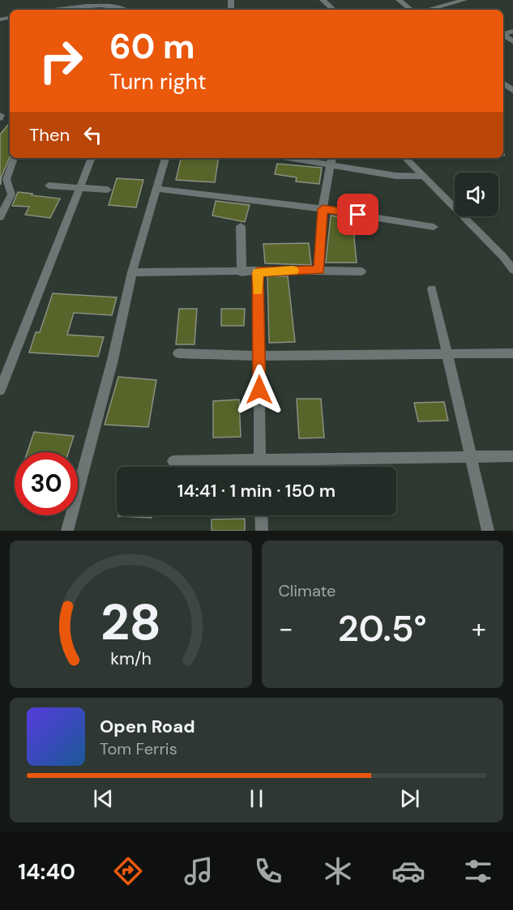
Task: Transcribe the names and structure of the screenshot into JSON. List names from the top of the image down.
{
  "page": {
    "turn": ["60 m", "Turn right"],
    "then": "Then",
    "limit": "30",
    "trip": "14:41 · 1 min · 150 m",
    "tile": "Climate",
    "heat": ["−", "20.5°", "+"],
    "song": ["Open Road", "Tom Ferris"],
    "tabs": "14:40",
    "gauge": ["28", "km/h"]
  }
}
